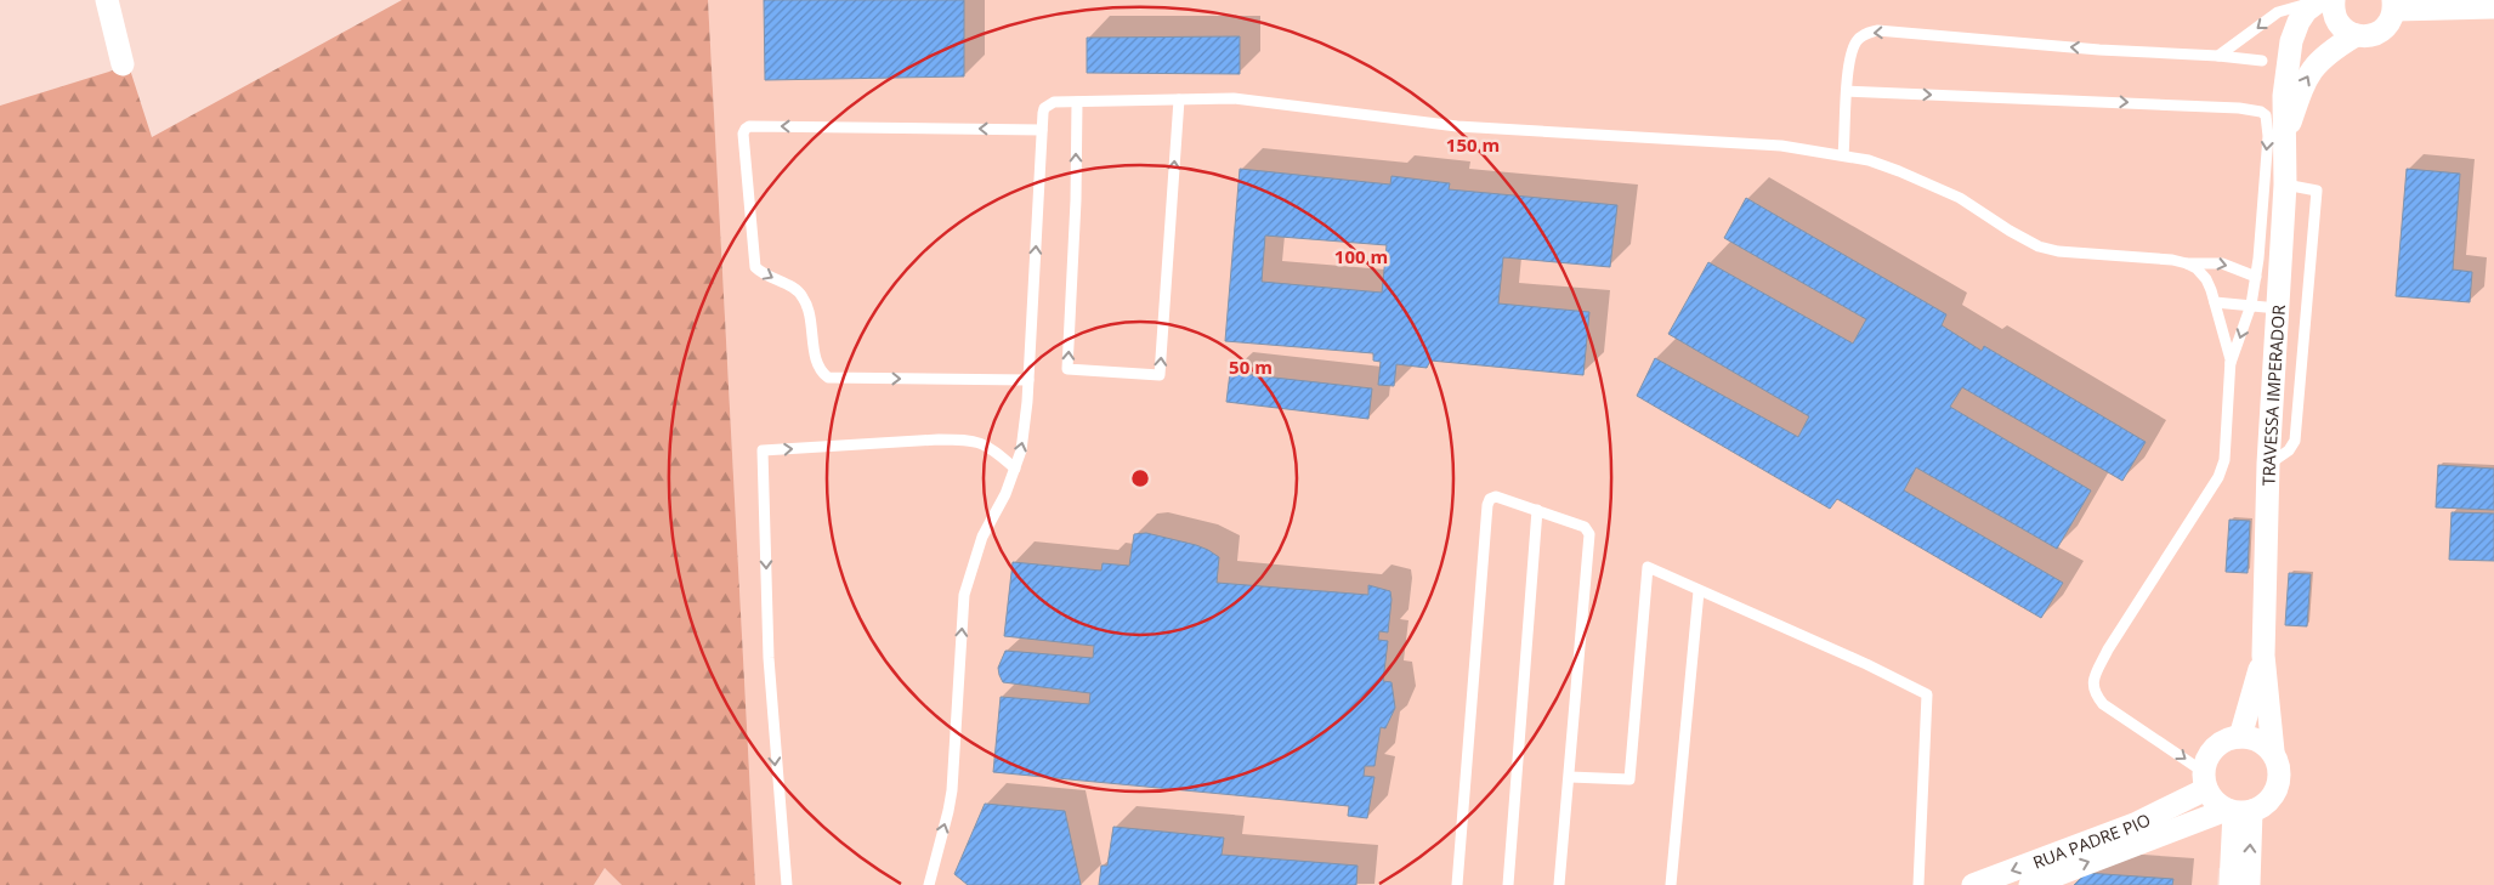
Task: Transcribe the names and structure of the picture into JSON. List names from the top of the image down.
{
  "streets": {
    "street": ["TRAVESSA IMPERADOR", "RUA PADRE PIO"]
  },
  "crossings": [
    ["TRAVESSA IMPERADOR", "RUA PADRE PIO"]
  ],
  "rings": ["150 m", "100 m", "50 m"]
}
